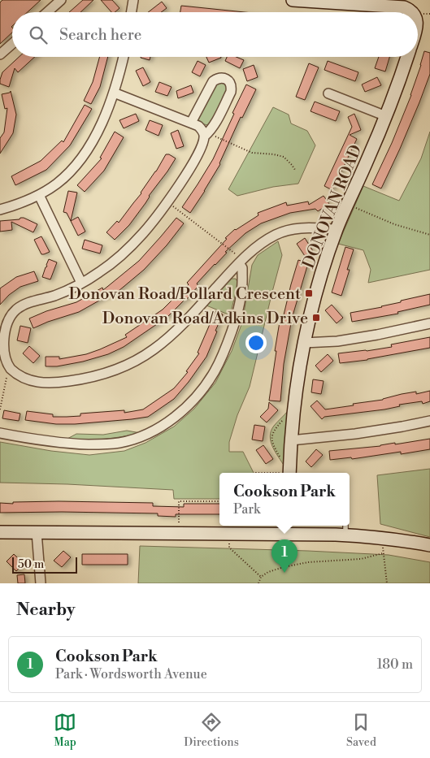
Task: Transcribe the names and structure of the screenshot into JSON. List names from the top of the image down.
{
  "streets": {
    "street": ["DONOVAN ROAD"]
  },
  "places": {
    "transit": ["Donovan Road/Pollard Crescent", "Donovan Road/Adkins Drive"]
  },
  "scale_bar": "50 m",
  "page": {
    "search": "Search here",
    "popup": ["Cookson Park", "Park"],
    "pins": "1",
    "scale": "50 m",
    "heading": "Nearby",
    "list": [
      {
        "mark": "1",
        "name": "Cookson Park",
        "note": "Park · Wordsworth Avenue",
        "value": "180 m"
      }
    ],
    "nav": ["Map", "Directions", "Saved"]
  }
}
